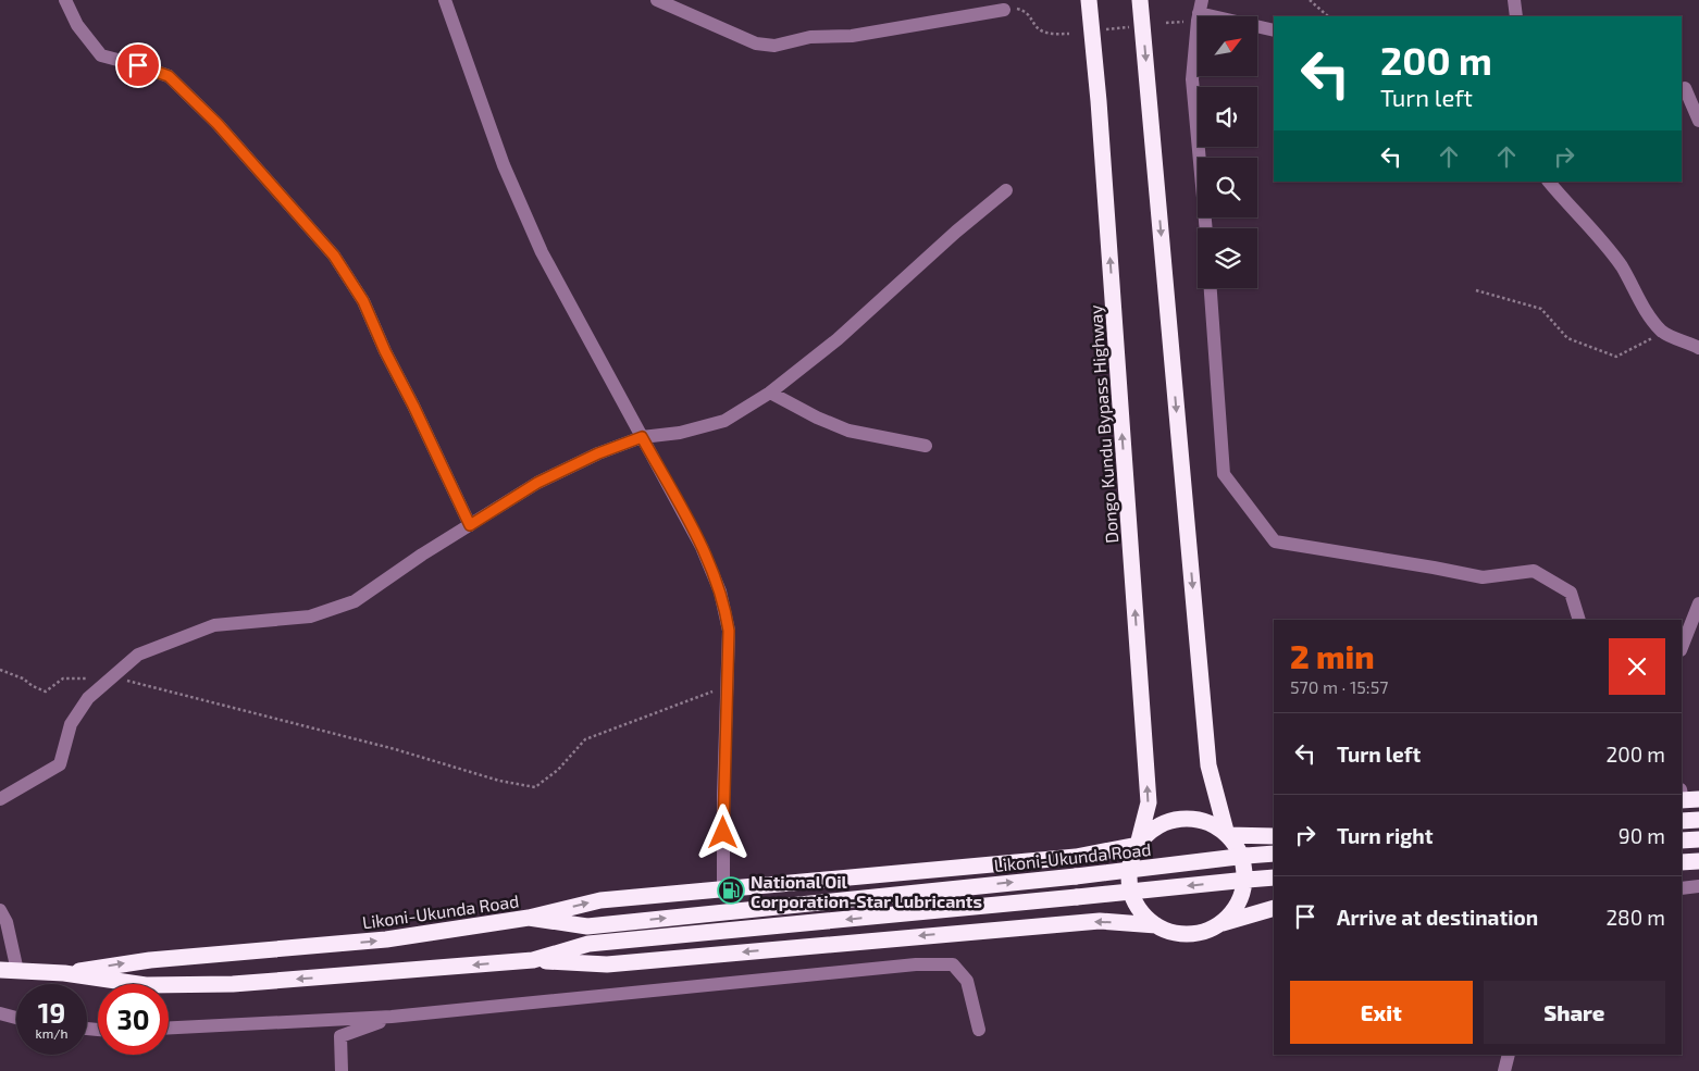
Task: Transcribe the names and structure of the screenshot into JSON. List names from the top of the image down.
{
  "streets": {
    "highway": ["Dongo Kundu Bypass Highway", "Likoni-Ukunda Road"]
  },
  "places": {
    "fuel station": ["National Oil Corporation-Star Lubricants"]
  },
  "north": "top right",
  "page": {
    "turn": ["200 m", "Turn left"],
    "heading": ["2 min", "570 m · 15:57"],
    "list": [
      {
        "name": "Turn left",
        "value": "200 m"
      },
      {
        "name": "Turn right",
        "value": "90 m"
      },
      {
        "name": "Arrive at destination",
        "value": "280 m"
      }
    ],
    "buttons": ["Exit", "Share"],
    "speed": "19 km/h",
    "limit": "30"
  }
}
